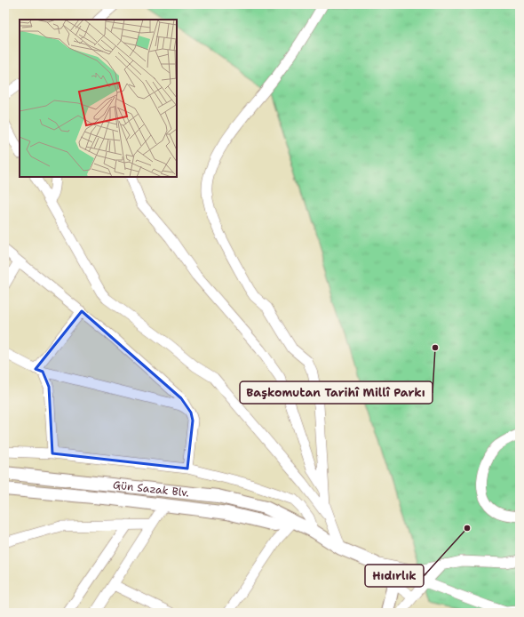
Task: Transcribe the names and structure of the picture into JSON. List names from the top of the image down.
{
  "streets": {
    "main road": ["Gün Sazak Blv."]
  },
  "places": ["Başkomutan Tarihî Millî Parkı", "Hıdırlık"]
}
